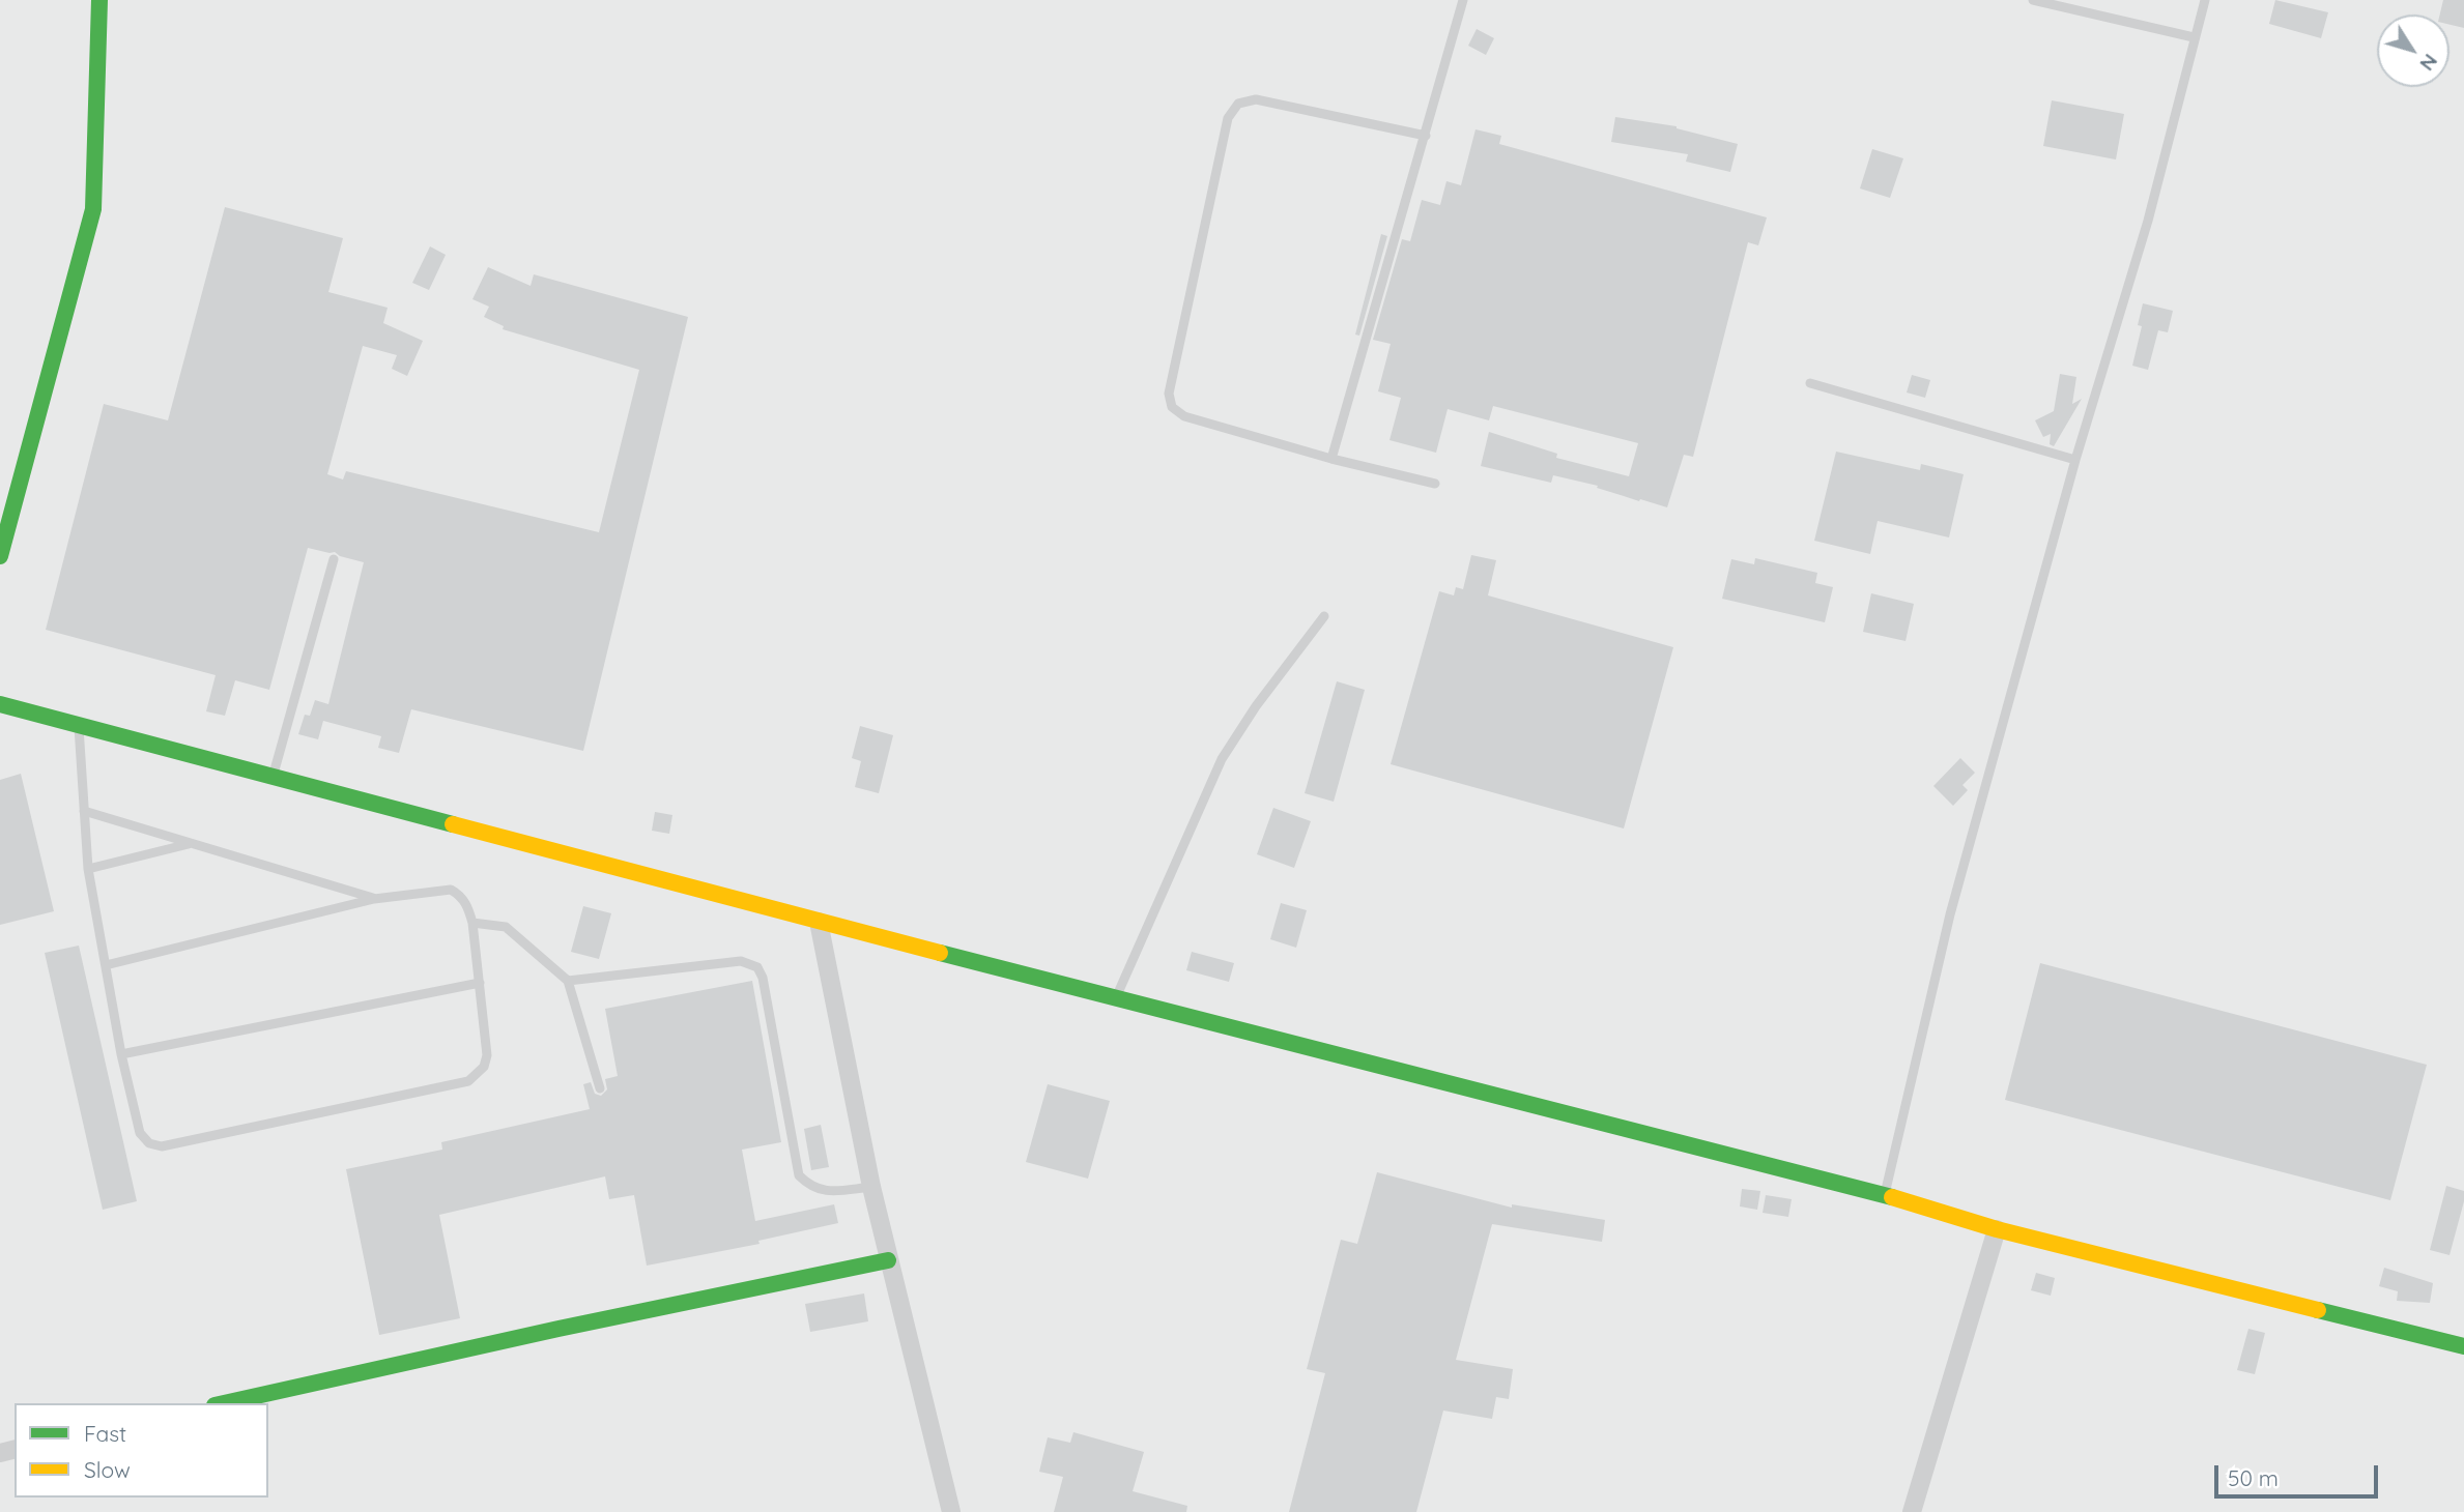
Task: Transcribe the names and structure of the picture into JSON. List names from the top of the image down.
{
  "legend": ["Fast", "Slow"],
  "scale_bar": "50 m",
  "north": "bottom right"
}
